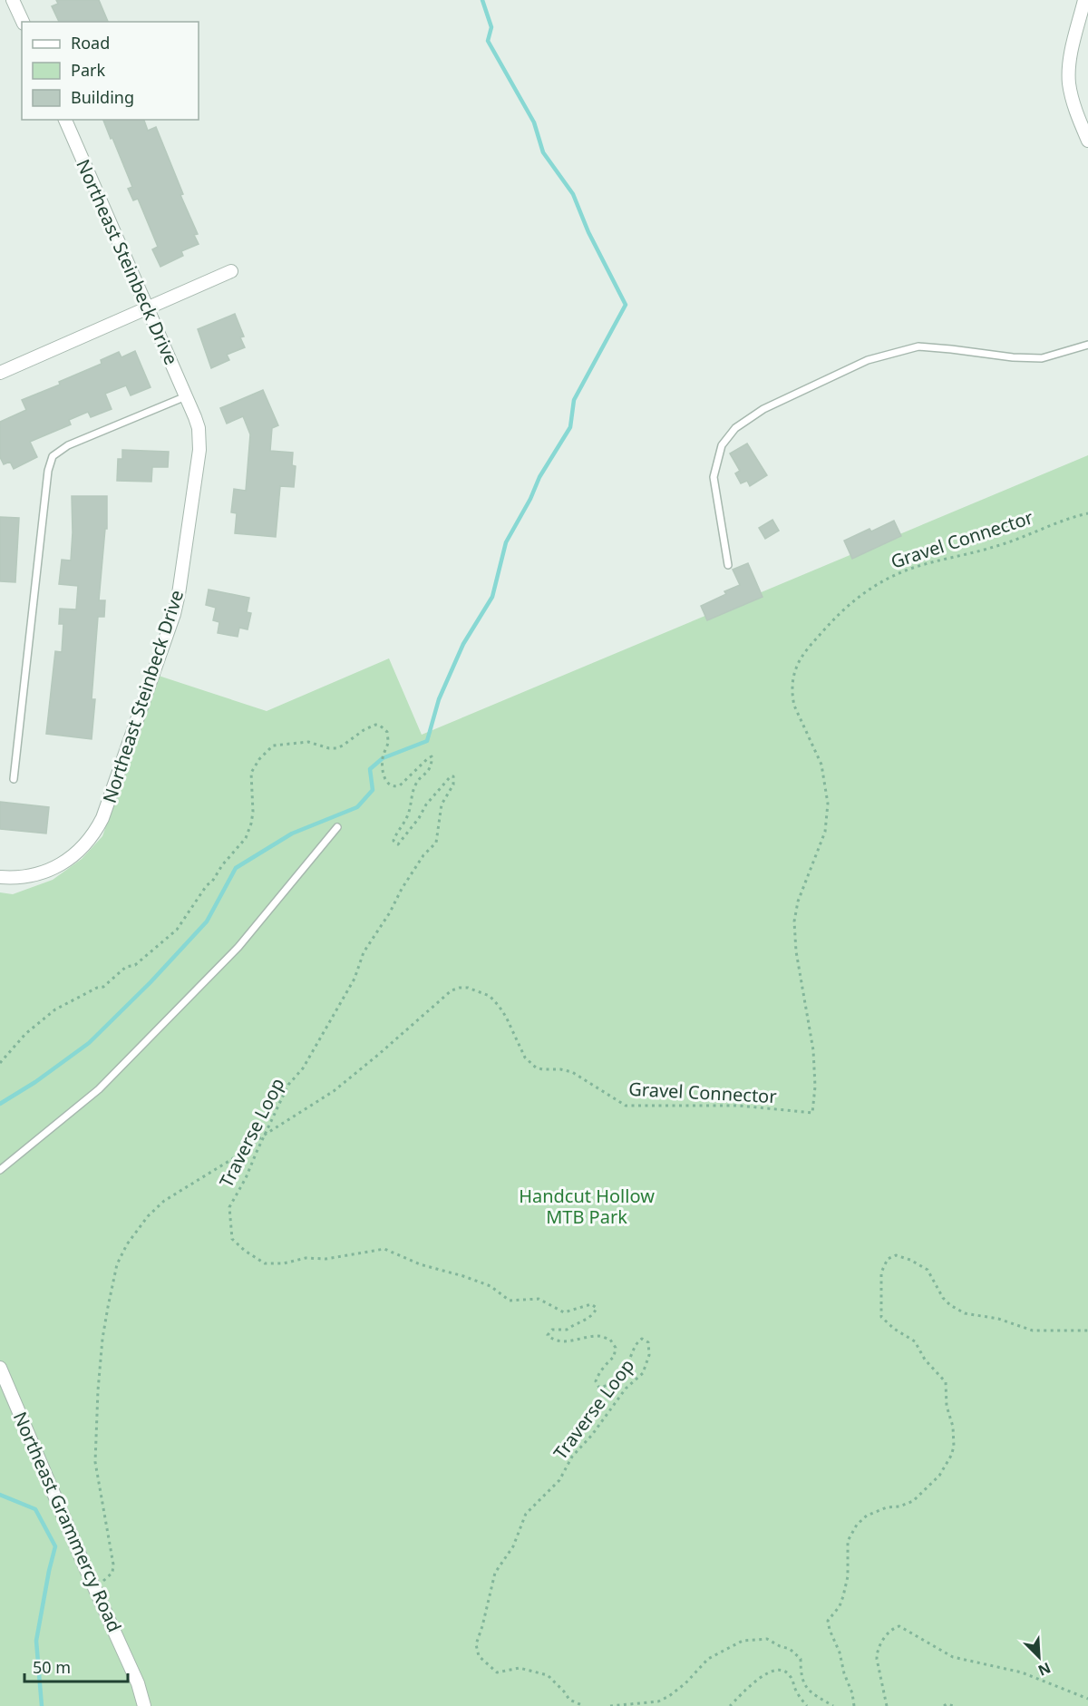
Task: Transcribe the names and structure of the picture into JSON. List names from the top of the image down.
{
  "streets": {
    "street": ["Northeast Steinbeck Drive", "Northeast Grammercy Road"],
    "path": ["Gravel Connector", "Traverse Loop"]
  },
  "crossings": [
    ["Gravel Connector", "Traverse Loop"],
    ["Gravel Connector", "Northeast Grammercy Road"]
  ],
  "parks": ["Handcut Hollow MTB Park"],
  "legend": ["Road", "Park", "Building"],
  "scale_bar": "50 m",
  "north": "bottom right"
}
